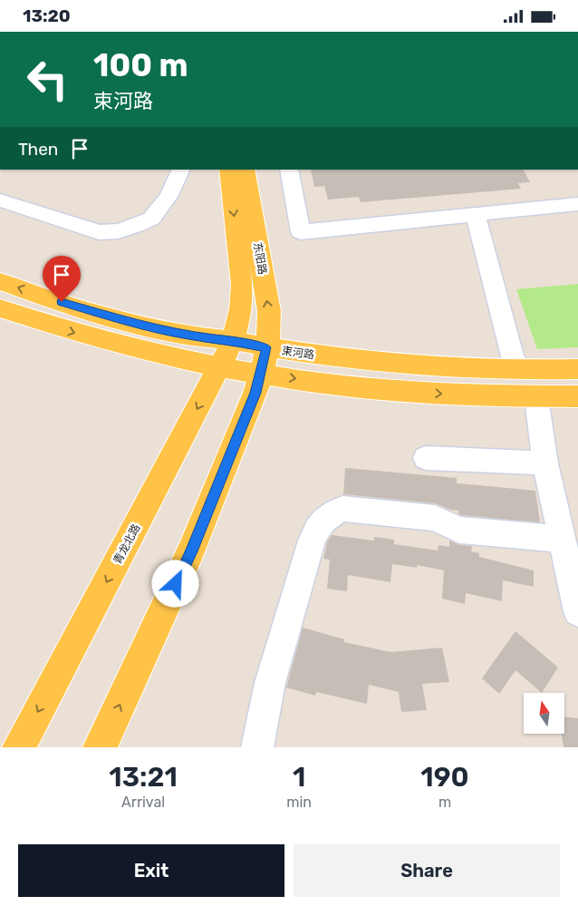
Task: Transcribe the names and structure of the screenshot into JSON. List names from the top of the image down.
{
  "streets": {
    "main road": ["东阳路", "束河路", "青龙北路"]
  },
  "crossings": [
    ["东阳路", "束河路"],
    ["东阳路", "青龙北路"],
    ["束河路", "青龙北路"]
  ],
  "north": "top",
  "page": {
    "status": "13:20",
    "turn": ["100 m", "束河路"],
    "then": "Then",
    "eta": [
      "13:21",
      "Arrival",
      "1",
      "min",
      "190",
      "m"
    ],
    "buttons": ["Exit", "Share"]
  }
}
